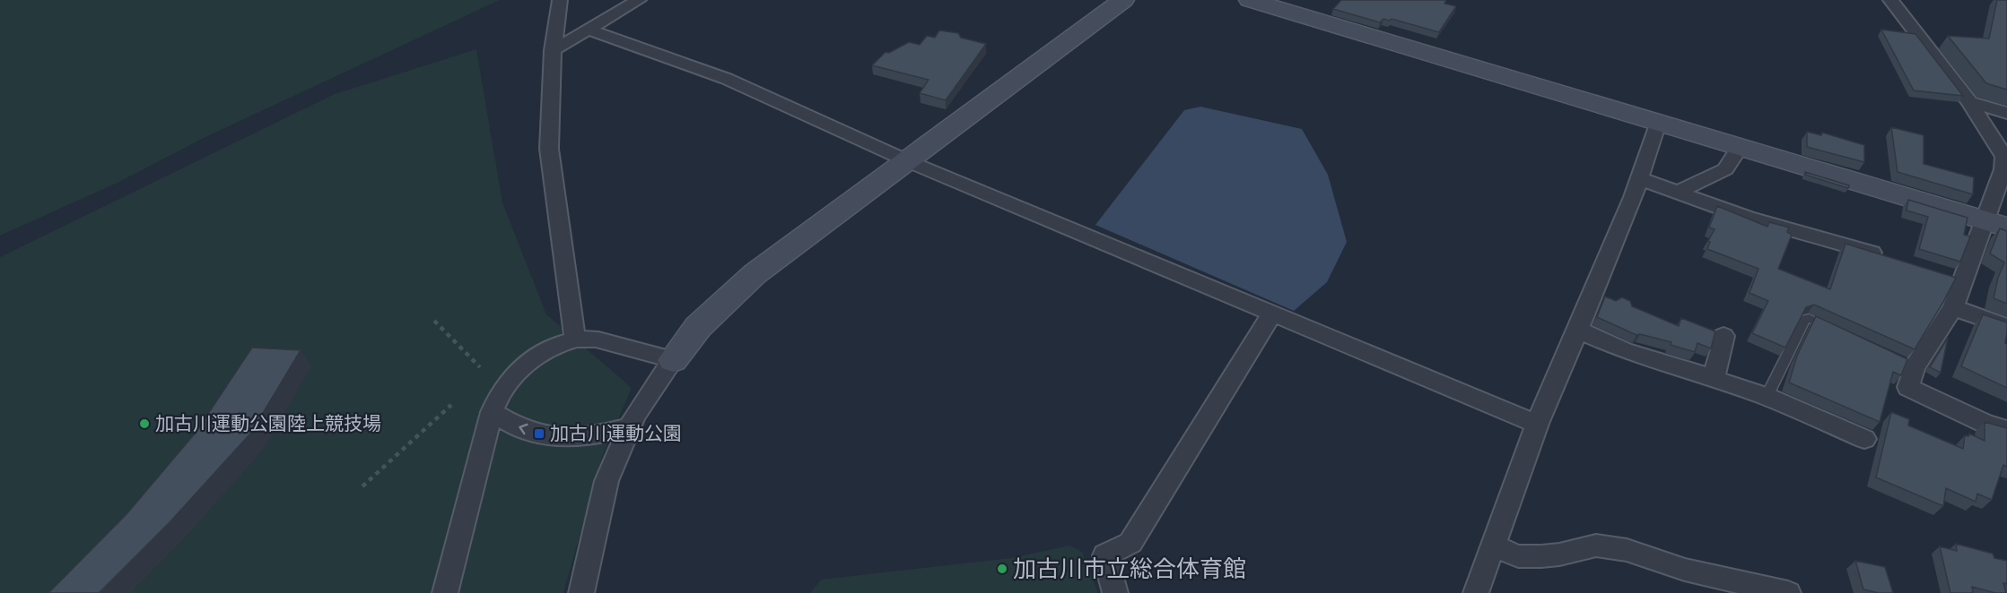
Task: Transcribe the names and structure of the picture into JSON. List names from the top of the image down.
{
  "places": {
    "other": ["加古川運動公園陸上競技場", "加古川市立総合体育館"],
    "transit": ["加古川運動公園"]
  }
}
